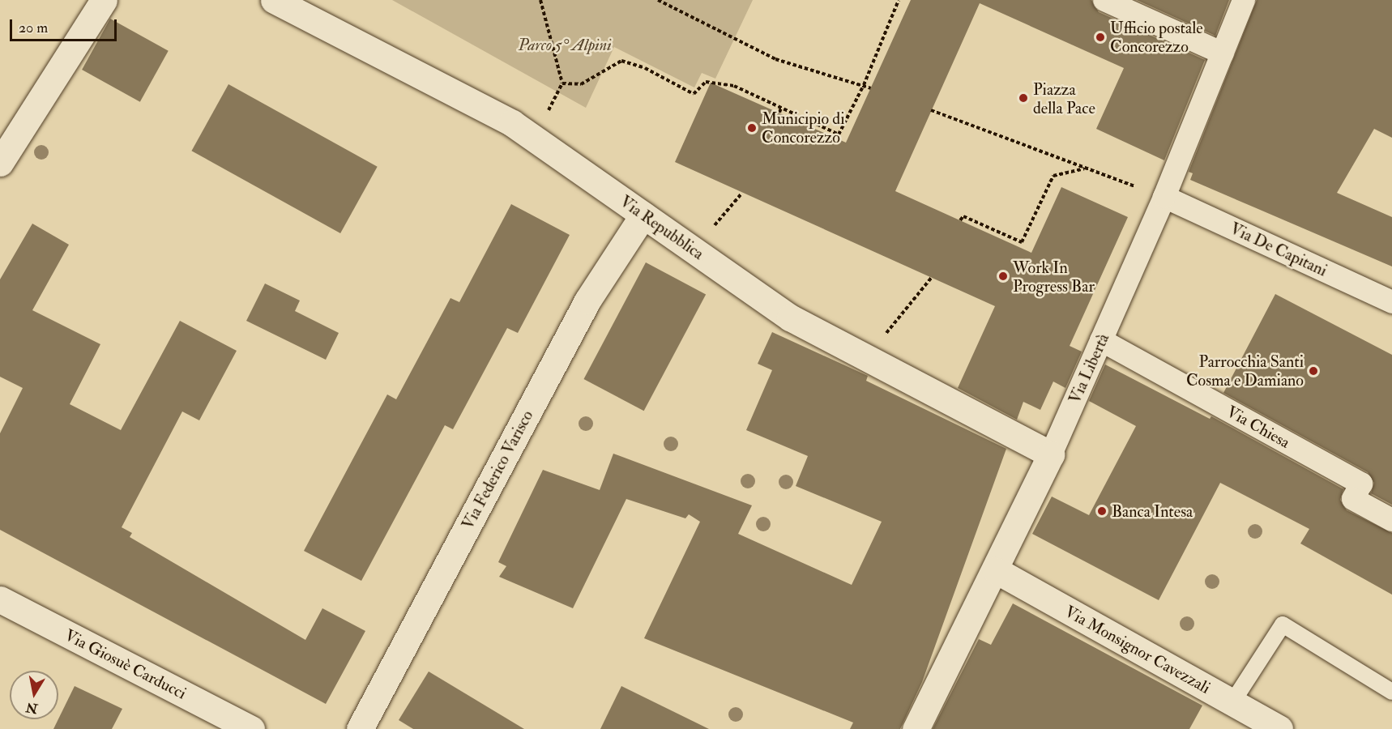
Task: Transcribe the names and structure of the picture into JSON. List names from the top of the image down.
{
  "streets": {
    "street": [
      "Via Repubblica",
      "Via De Capitani",
      "Via Libertà",
      "Via Chiesa",
      "Via Federico Varisco",
      "Via Monsignor Cavezzali",
      "Via Giosuè Carducci"
    ]
  },
  "crossings": [
    ["Via Repubblica", "Via Libertà"],
    ["Via Repubblica", "Via Federico Varisco"],
    ["Via De Capitani", "Via Libertà"],
    ["Via Libertà", "Via Chiesa"],
    ["Via Libertà", "Via Monsignor Cavezzali"]
  ],
  "parks": ["Parco 5° Alpini"],
  "places": [
    "Ufficio postale Concorezzo",
    "Piazza della Pace",
    "Municipio di Concorezzo",
    "Work In Progress Bar",
    "Parrocchia Santi Cosma e Damiano",
    "Banca Intesa"
  ],
  "scale_bar": "20 m",
  "north": "bottom"
}
